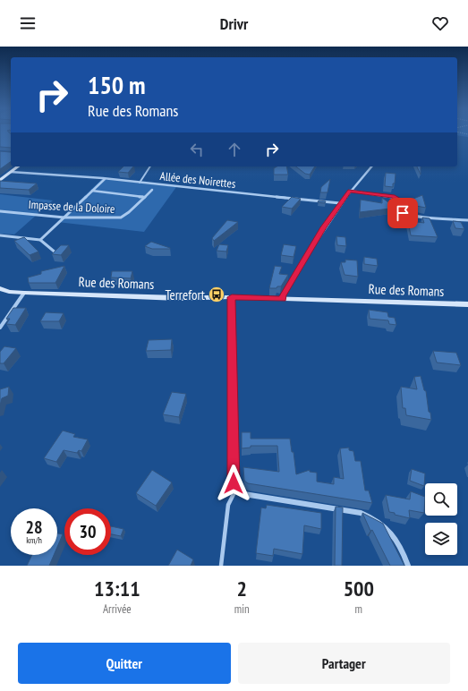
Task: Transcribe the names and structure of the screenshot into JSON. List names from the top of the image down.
{
  "streets": {
    "street": ["Allée des Noirettes", "Impasse de la Doloire", "Rue des Romans"]
  },
  "places": {
    "bus stop": ["Terrefort"]
  },
  "page": {
    "header": "Drivr",
    "turn": ["150 m", "Rue des Romans"],
    "speed": "28 km/h",
    "limit": "30",
    "eta": [
      "13:11",
      "Arrivée",
      "2",
      "min",
      "500",
      "m"
    ],
    "buttons": ["Quitter", "Partager"]
  }
}
